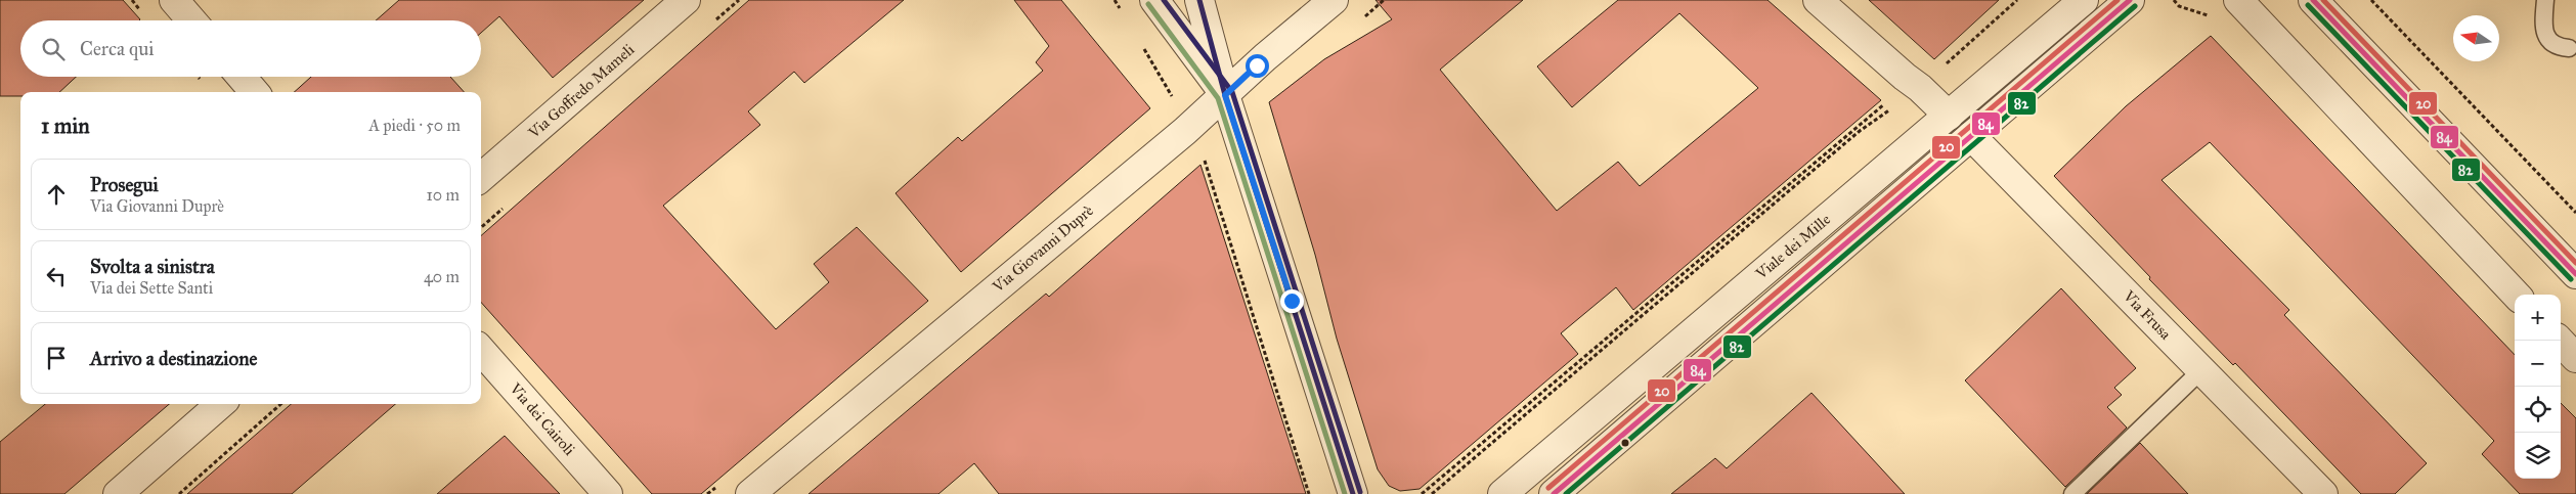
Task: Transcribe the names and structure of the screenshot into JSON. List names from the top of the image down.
{
  "streets": {
    "street": [
      "Via Goffredo Mameli",
      "Viale dei Mille",
      "Via Giovanni Duprè",
      "Via Frusa",
      "Via dei Cairoli"
    ]
  },
  "crossings": [
    ["Viale dei Mille", "Via Frusa"]
  ],
  "lines": ["transit line 84", "transit line 20", "transit line 82"],
  "north": "left",
  "page": {
    "search": "Cerca qui",
    "heading": ["1 min", "A piedi · 50 m"],
    "list": [
      ["Prosegui", "Via Giovanni Duprè", "10 m"],
      ["Svolta a sinistra", "Via dei Sette Santi", "40 m"],
      "Arrivo a destinazione"
    ],
    "map_buttons": ["+", "−"]
  }
}
